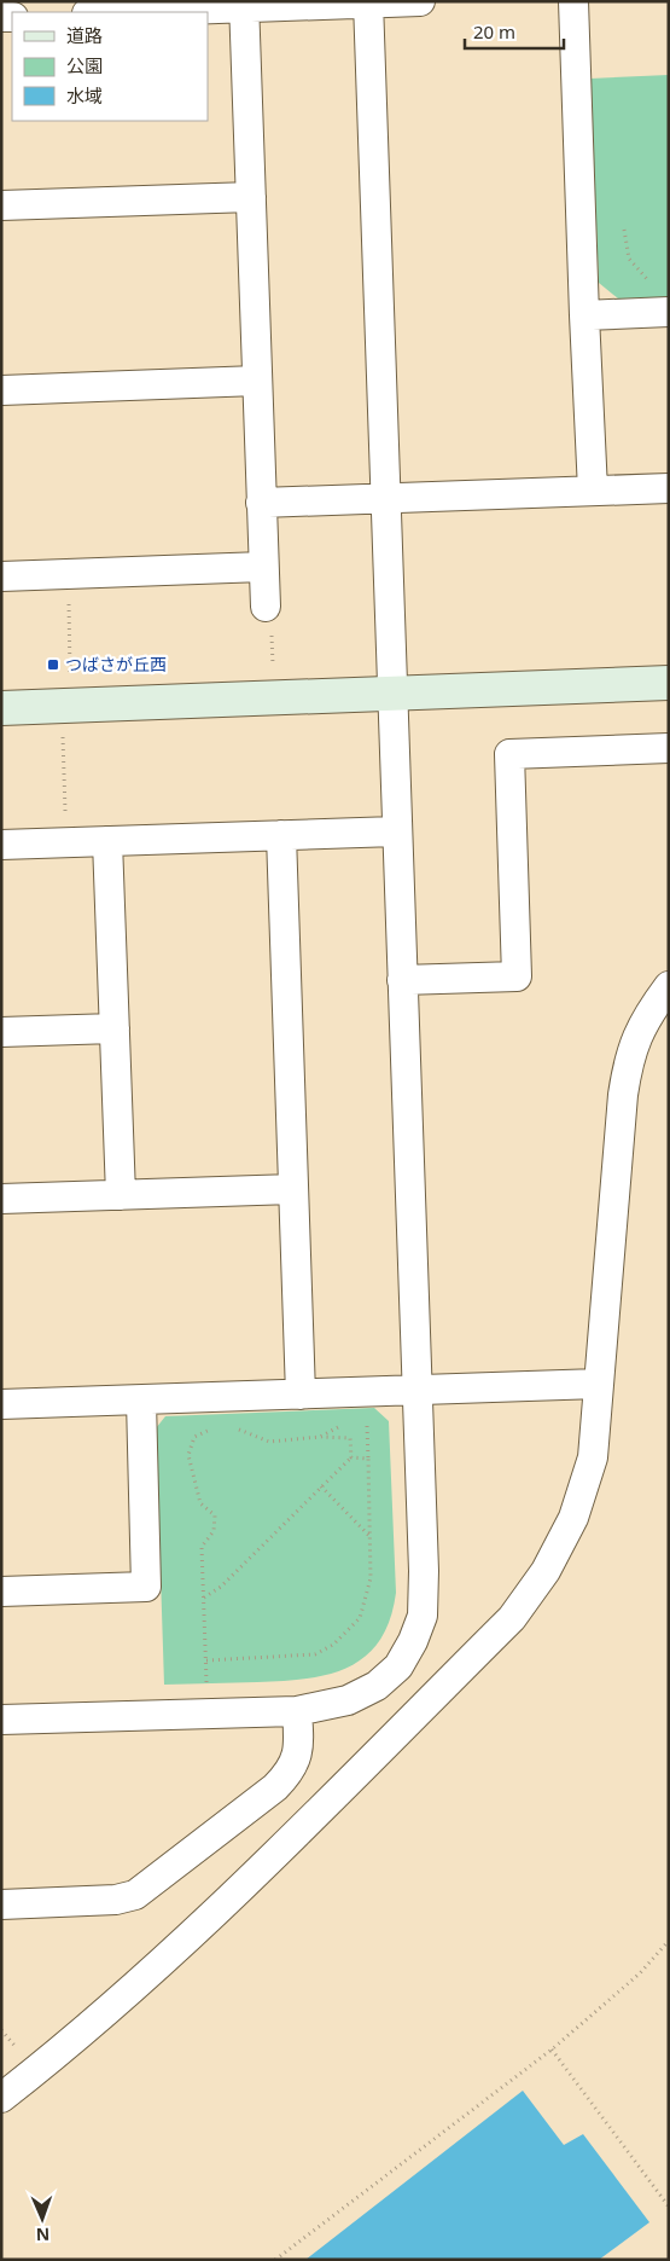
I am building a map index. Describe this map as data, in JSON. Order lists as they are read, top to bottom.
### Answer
{
  "places": {
    "transit": ["つばさが丘西"]
  },
  "legend": ["道路", "公園", "水域"],
  "scale_bar": "20 m",
  "north": "bottom"
}
